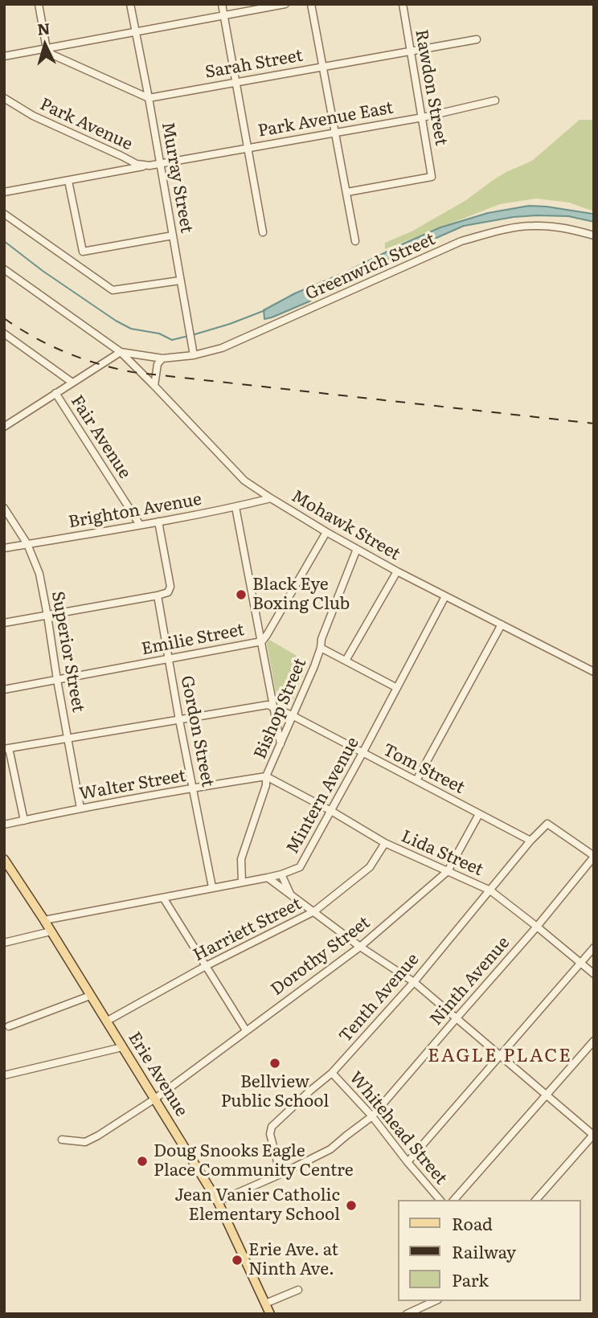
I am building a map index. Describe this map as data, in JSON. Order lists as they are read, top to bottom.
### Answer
{
  "streets": {
    "main road": ["Erie Avenue"],
    "street": [
      "Sarah Street",
      "Rawdon Street",
      "Park Avenue East",
      "Park Avenue",
      "Murray Street",
      "Greenwich Street",
      "Fair Avenue",
      "Brighton Avenue",
      "Mohawk Street",
      "Emilie Street",
      "Superior Street",
      "Bishop Street",
      "Gordon Street",
      "Tom Street",
      "Walter Street",
      "Mintern Avenue",
      "Lida Street",
      "Harriett Street",
      "Dorothy Street",
      "Ninth Avenue",
      "Tenth Avenue",
      "Whitehead Street"
    ]
  },
  "crossings": [
    ["Sarah Street", "Rawdon Street"],
    ["Sarah Street", "Murray Street"],
    ["Rawdon Street", "Park Avenue East"],
    ["Park Avenue East", "Park Avenue"],
    ["Park Avenue East", "Murray Street"],
    ["Park Avenue", "Murray Street"],
    ["Murray Street", "Greenwich Street"],
    ["Greenwich Street", "Mohawk Street"],
    ["Fair Avenue", "Brighton Avenue"],
    ["Brighton Avenue", "Mohawk Street"],
    ["Brighton Avenue", "Superior Street"],
    ["Mohawk Street", "Emilie Street"],
    ["Mohawk Street", "Bishop Street"],
    ["Mohawk Street", "Mintern Avenue"],
    ["Emilie Street", "Superior Street"],
    ["Emilie Street", "Gordon Street"],
    ["Superior Street", "Walter Street"],
    ["Bishop Street", "Tom Street"],
    ["Bishop Street", "Walter Street"],
    ["Bishop Street", "Mintern Avenue"],
    ["Bishop Street", "Lida Street"],
    ["Gordon Street", "Walter Street"],
    ["Gordon Street", "Mintern Avenue"],
    ["Tom Street", "Mintern Avenue"],
    ["Tom Street", "Dorothy Street"],
    ["Tom Street", "Tenth Avenue"],
    ["Walter Street", "Lida Street"],
    ["Mintern Avenue", "Lida Street"],
    ["Mintern Avenue", "Erie Avenue"],
    ["Lida Street", "Harriett Street"],
    ["Lida Street", "Dorothy Street"],
    ["Lida Street", "Ninth Avenue"],
    ["Lida Street", "Tenth Avenue"],
    ["Harriett Street", "Erie Avenue"],
    ["Dorothy Street", "Erie Avenue"],
    ["Ninth Avenue", "Tenth Avenue"],
    ["Ninth Avenue", "Erie Avenue"],
    ["Ninth Avenue", "Whitehead Street"],
    ["Tenth Avenue", "Whitehead Street"]
  ],
  "districts": ["EAGLE PLACE"],
  "places": [
    "Black Eye Boxing Club",
    "Bellview Public School",
    "Doug Snooks Eagle Place Community Centre",
    "Jean Vanier Catholic Elementary School",
    "Erie Ave. at Ninth Ave."
  ],
  "legend": ["Road", "Railway", "Park"],
  "north": "top"
}
